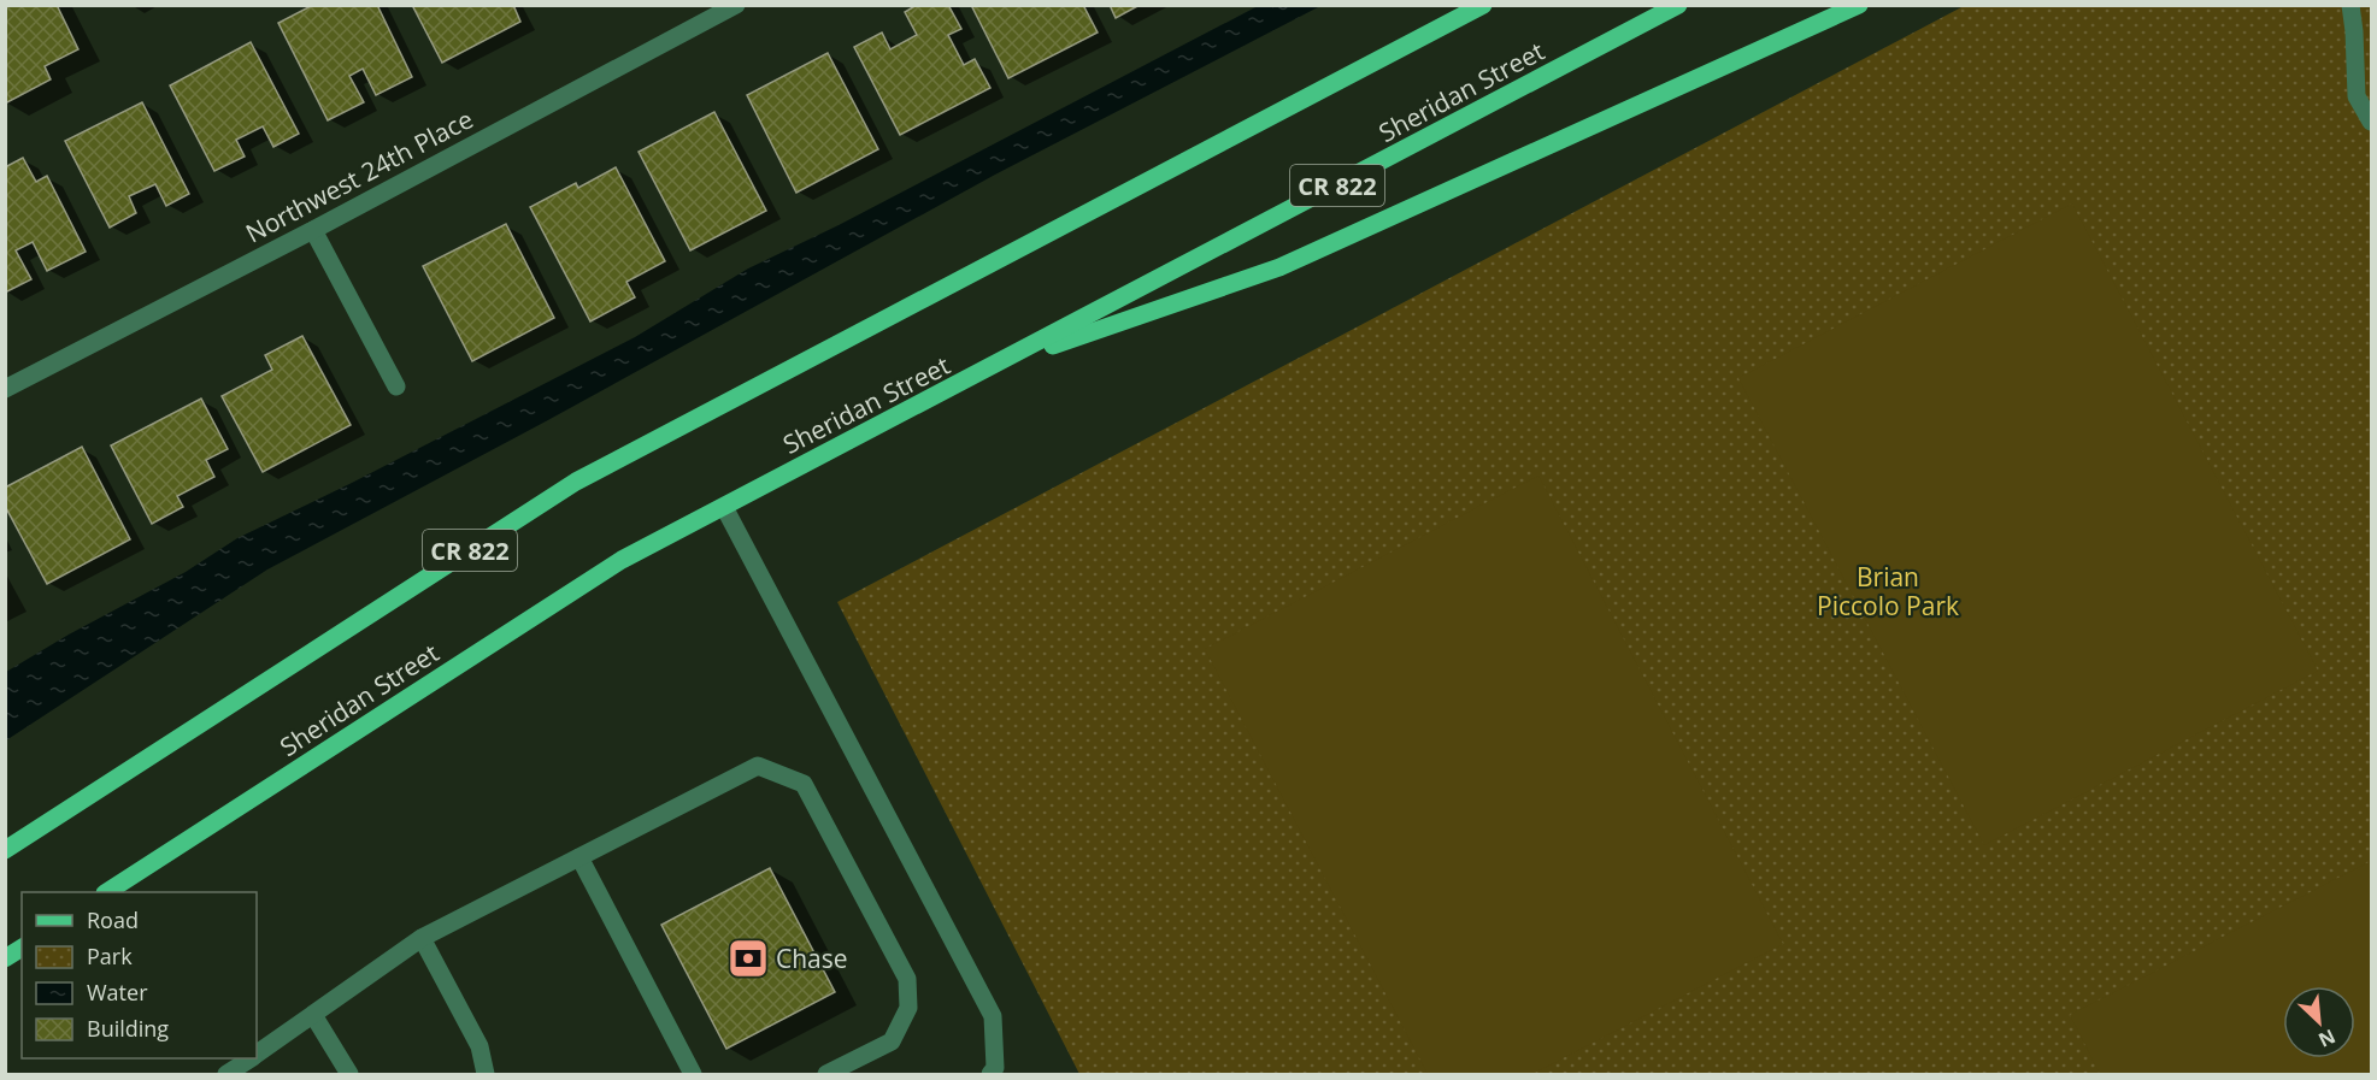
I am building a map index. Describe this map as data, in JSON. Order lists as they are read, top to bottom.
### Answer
{
  "streets": {
    "main road": ["Sheridan Street", "CR 822"],
    "street": ["Northwest 24th Place"]
  },
  "parks": ["Brian Piccolo Park"],
  "places": {
    "bank": ["Chase"]
  },
  "legend": [
    "Road",
    "Park",
    "Water",
    "Building"
  ],
  "north": "bottom right"
}
